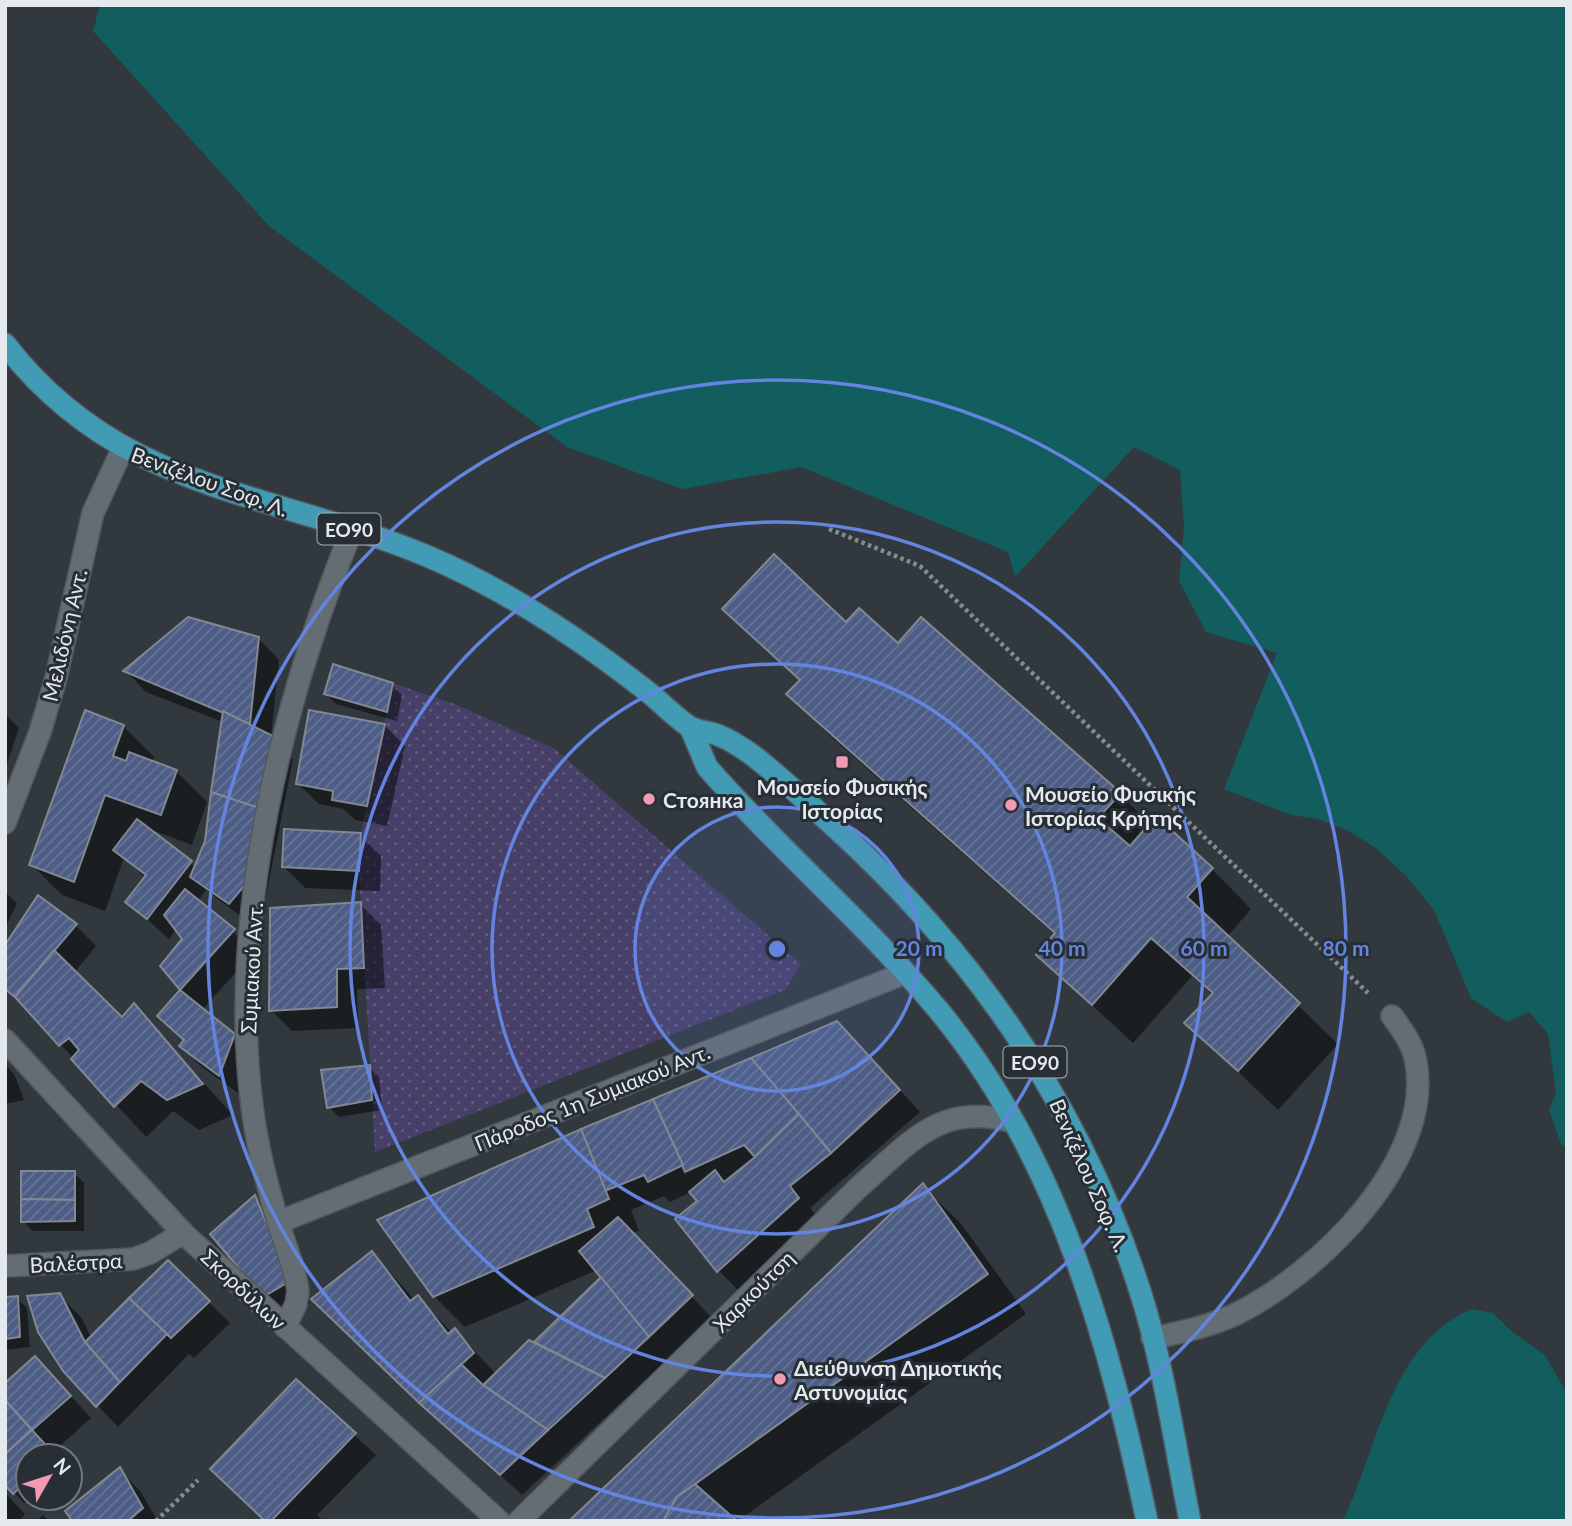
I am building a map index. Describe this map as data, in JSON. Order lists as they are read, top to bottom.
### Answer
{
  "streets": {
    "main road": ["Βενιζέλου Σοφ. Λ.", "ΕΟ90"],
    "street": [
      "Μελιδόνη Αντ.",
      "Συμιακού Αντ.",
      "Πάροδος 1η Συμιακού Αντ.",
      "Βαλέστρα",
      "Σκορδύλων",
      "Χαρκούτση"
    ]
  },
  "crossings": [
    ["Βενιζέλου Σοφ. Λ.", "Μελιδόνη Αντ."],
    ["Βενιζέλου Σοφ. Λ.", "Συμιακού Αντ."],
    ["Βενιζέλου Σοφ. Λ.", "Πάροδος 1η Συμιακού Αντ."],
    ["Βενιζέλου Σοφ. Λ.", "Χαρκούτση"],
    ["Συμιακού Αντ.", "Πάροδος 1η Συμιακού Αντ."],
    ["Συμιακού Αντ.", "Σκορδύλων"],
    ["Βαλέστρα", "Σκορδύλων"]
  ],
  "places": {
    "transit": ["Μουσείο Φυσικής Ιστορίας"],
    "other": ["Стоянка", "Μουσείο Φυσικής Ιστορίας Κρήτης", "Διεύθυνση Δημοτικής Αστυνομίας"]
  },
  "north": "top right",
  "rings": [
    "20 m",
    "40 m",
    "60 m",
    "80 m"
  ]
}
